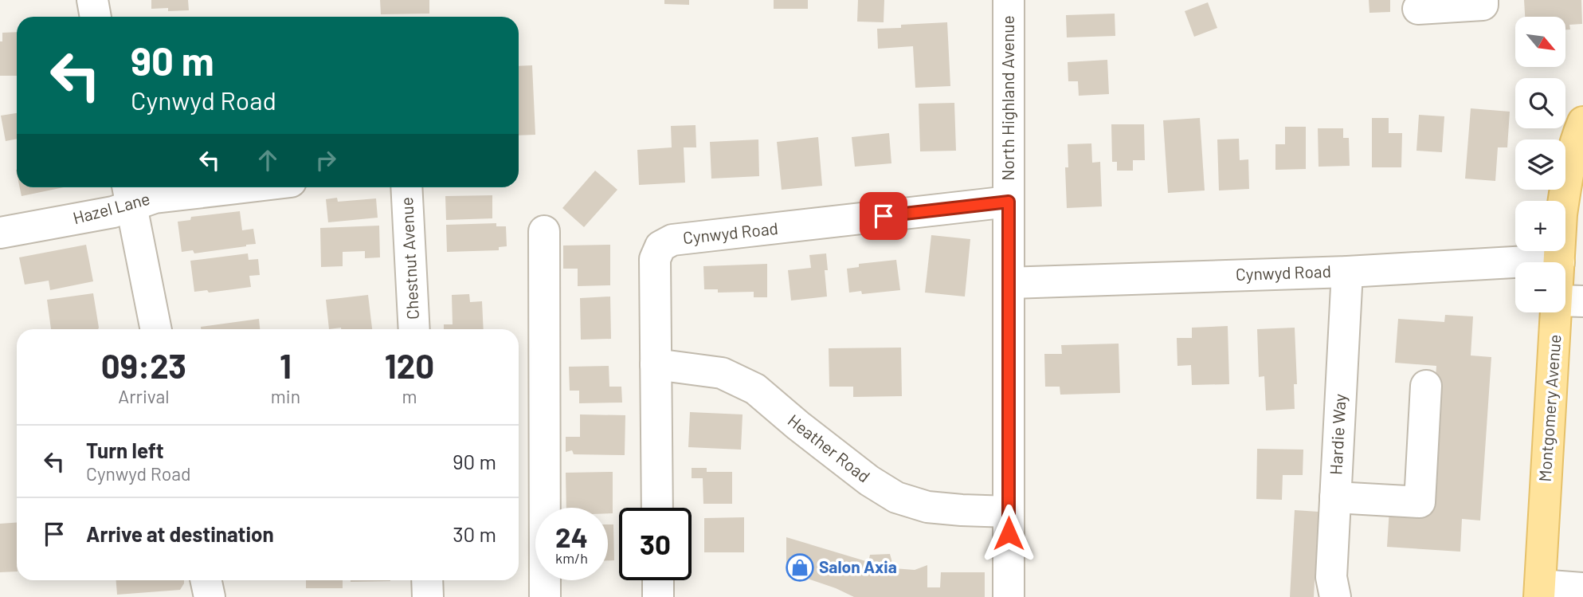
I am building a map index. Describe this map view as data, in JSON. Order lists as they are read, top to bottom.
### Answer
{
  "streets": {
    "main road": ["Montgomery Avenue"],
    "street": [
      "North Highland Avenue",
      "Hazel Lane",
      "Cynwyd Road",
      "Chestnut Avenue",
      "Hardie Way",
      "Heather Road"
    ]
  },
  "crossings": [
    ["North Highland Avenue", "Cynwyd Road"],
    ["North Highland Avenue", "Heather Road"],
    ["Cynwyd Road", "Montgomery Avenue"],
    ["Cynwyd Road", "Hardie Way"],
    ["Cynwyd Road", "Heather Road"]
  ],
  "places": {
    "shop": ["Salon Axia"]
  },
  "north": "bottom right",
  "page": {
    "map_buttons": ["+", "−"],
    "turn": ["90 m", "Cynwyd Road"],
    "eta": [
      "09:23",
      "Arrival",
      "1",
      "min",
      "120",
      "m"
    ],
    "list": [
      {
        "name": "Turn left",
        "note": "Cynwyd Road",
        "value": "90 m"
      },
      {
        "name": "Arrive at destination",
        "value": "30 m"
      }
    ],
    "speed": "24 km/h",
    "limit": "30"
  }
}
